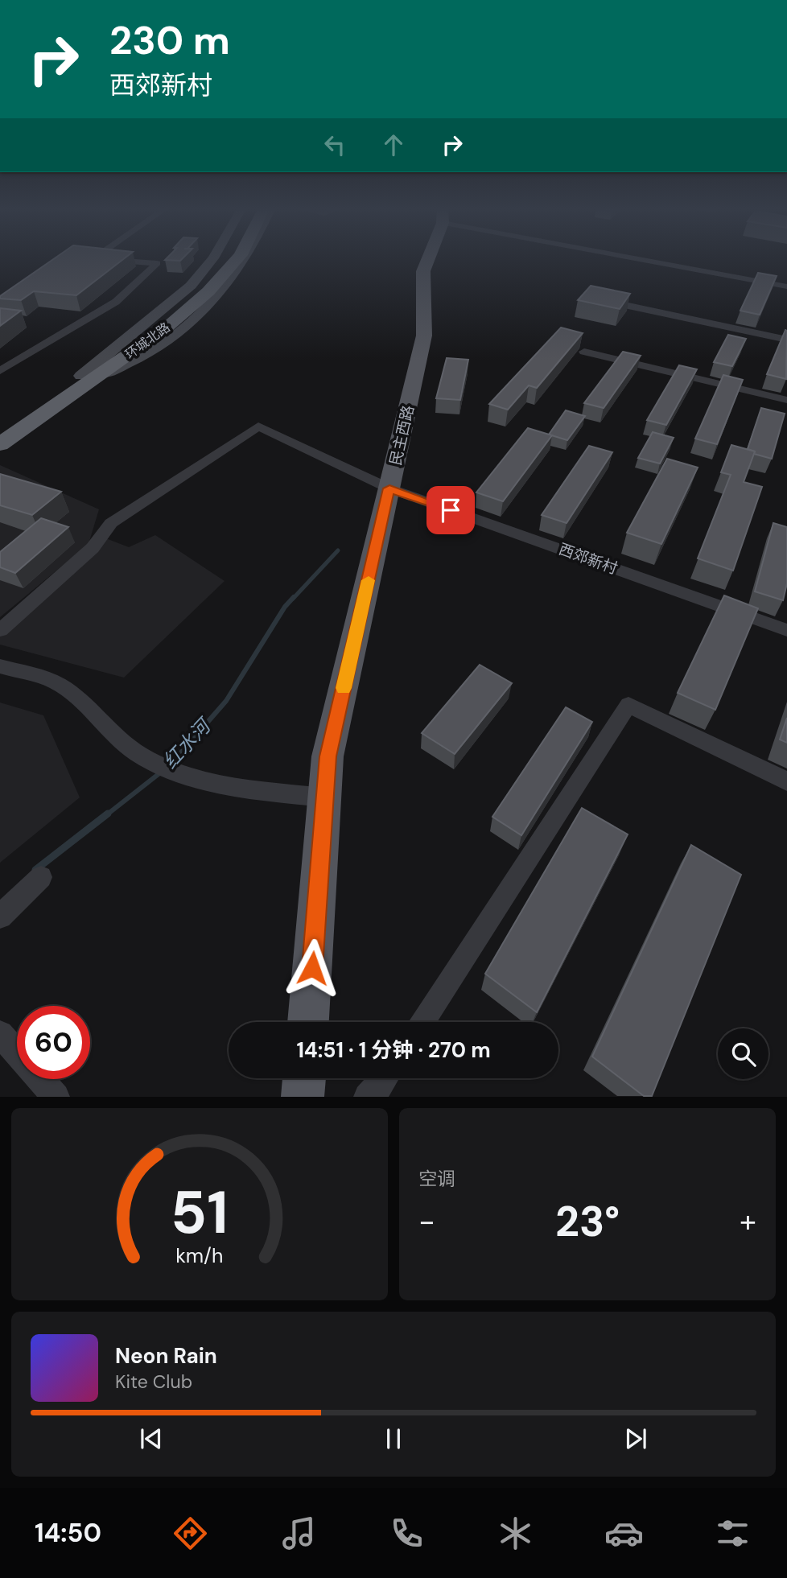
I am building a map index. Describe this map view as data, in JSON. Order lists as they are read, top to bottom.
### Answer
{
  "streets": {
    "highway": ["环城北路"],
    "main road": ["民主西路"],
    "street": ["西郊新村"]
  },
  "crossings": [
    ["民主西路", "西郊新村"]
  ],
  "water": ["红水河"],
  "page": {
    "turn": ["230 m", "西郊新村"],
    "limit": "60",
    "trip": "14:51 · 1 分钟 · 270 m",
    "tile": "空调",
    "heat": ["−", "23°", "+"],
    "song": ["Neon Rain", "Kite Club"],
    "tabs": "14:50",
    "gauge": ["51", "km/h"]
  }
}
